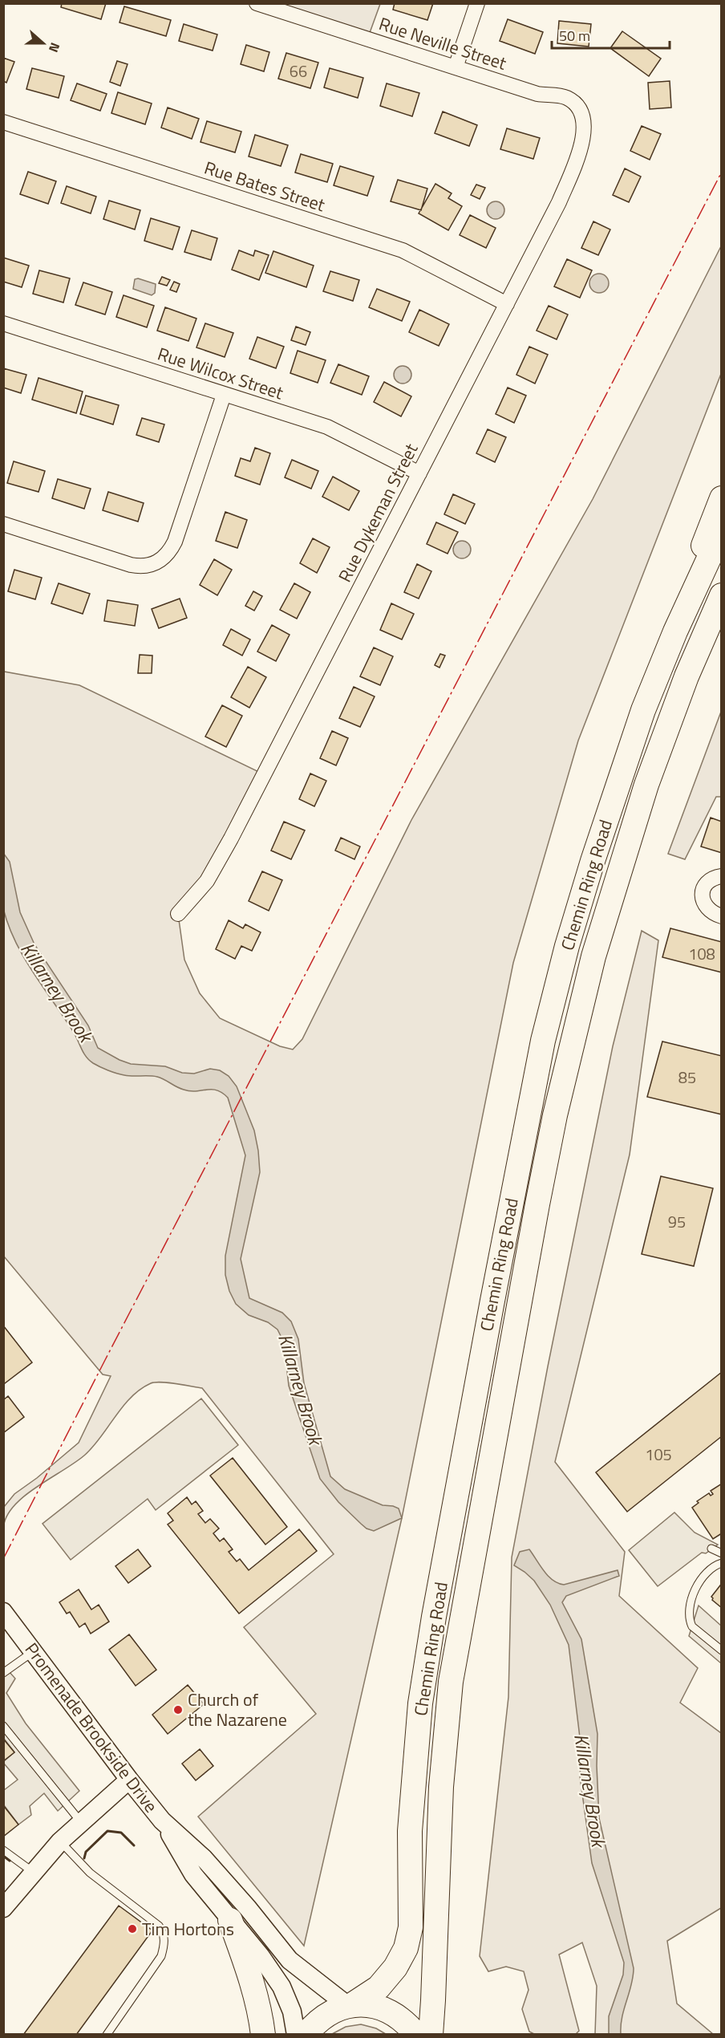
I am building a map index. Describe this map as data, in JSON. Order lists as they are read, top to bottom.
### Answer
{
  "streets": {
    "highway": ["Chemin Ring Road"],
    "street": [
      "Rue Neville Street",
      "Rue Bates Street",
      "Rue Wilcox Street",
      "Rue Dykeman Street",
      "Promenade Brookside Drive"
    ]
  },
  "crossings": [
    ["Rue Neville Street", "Rue Dykeman Street"],
    ["Rue Bates Street", "Rue Dykeman Street"],
    ["Rue Wilcox Street", "Rue Dykeman Street"],
    ["Chemin Ring Road", "Promenade Brookside Drive"]
  ],
  "water": ["Killarney Brook"],
  "places": ["Church of the Nazarene", "Tim Hortons"],
  "house_numbers": [
    "66",
    "108",
    "85",
    "95",
    "105"
  ],
  "scale_bar": "50 m",
  "north": "right"
}
